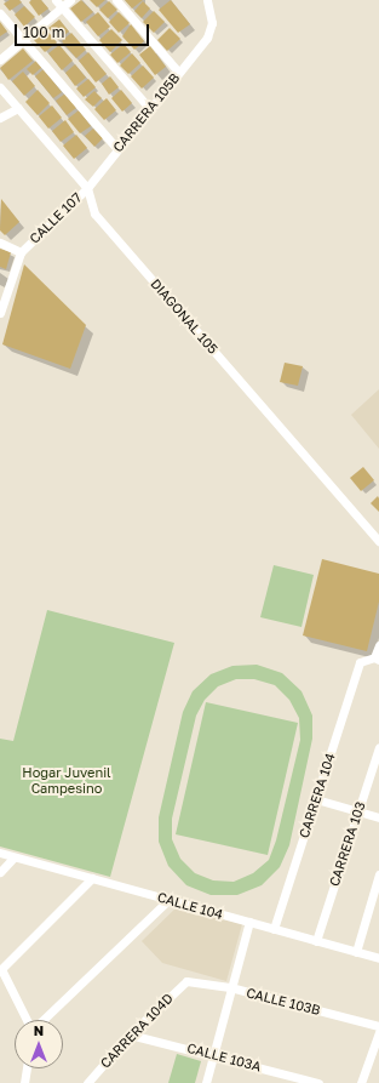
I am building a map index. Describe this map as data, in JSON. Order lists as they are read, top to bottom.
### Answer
{
  "streets": {
    "street": [
      "CARRERA 105B",
      "CALLE 107",
      "DIAGONAL 105",
      "CARRERA 104",
      "CARRERA 103",
      "CALLE 104",
      "CALLE 103B",
      "CARRERA 104D",
      "CALLE 103A"
    ]
  },
  "crossings": [
    ["CARRERA 105B", "CALLE 107"],
    ["CARRERA 105B", "DIAGONAL 105"],
    ["CALLE 107", "DIAGONAL 105"],
    ["CARRERA 104", "CALLE 104"],
    ["CARRERA 103", "CALLE 104"],
    ["CALLE 103B", "CARRERA 104D"],
    ["CARRERA 104D", "CALLE 103A"]
  ],
  "parks": ["Hogar Juvenil Campesino"],
  "scale_bar": "100 m",
  "north": "top"
}
